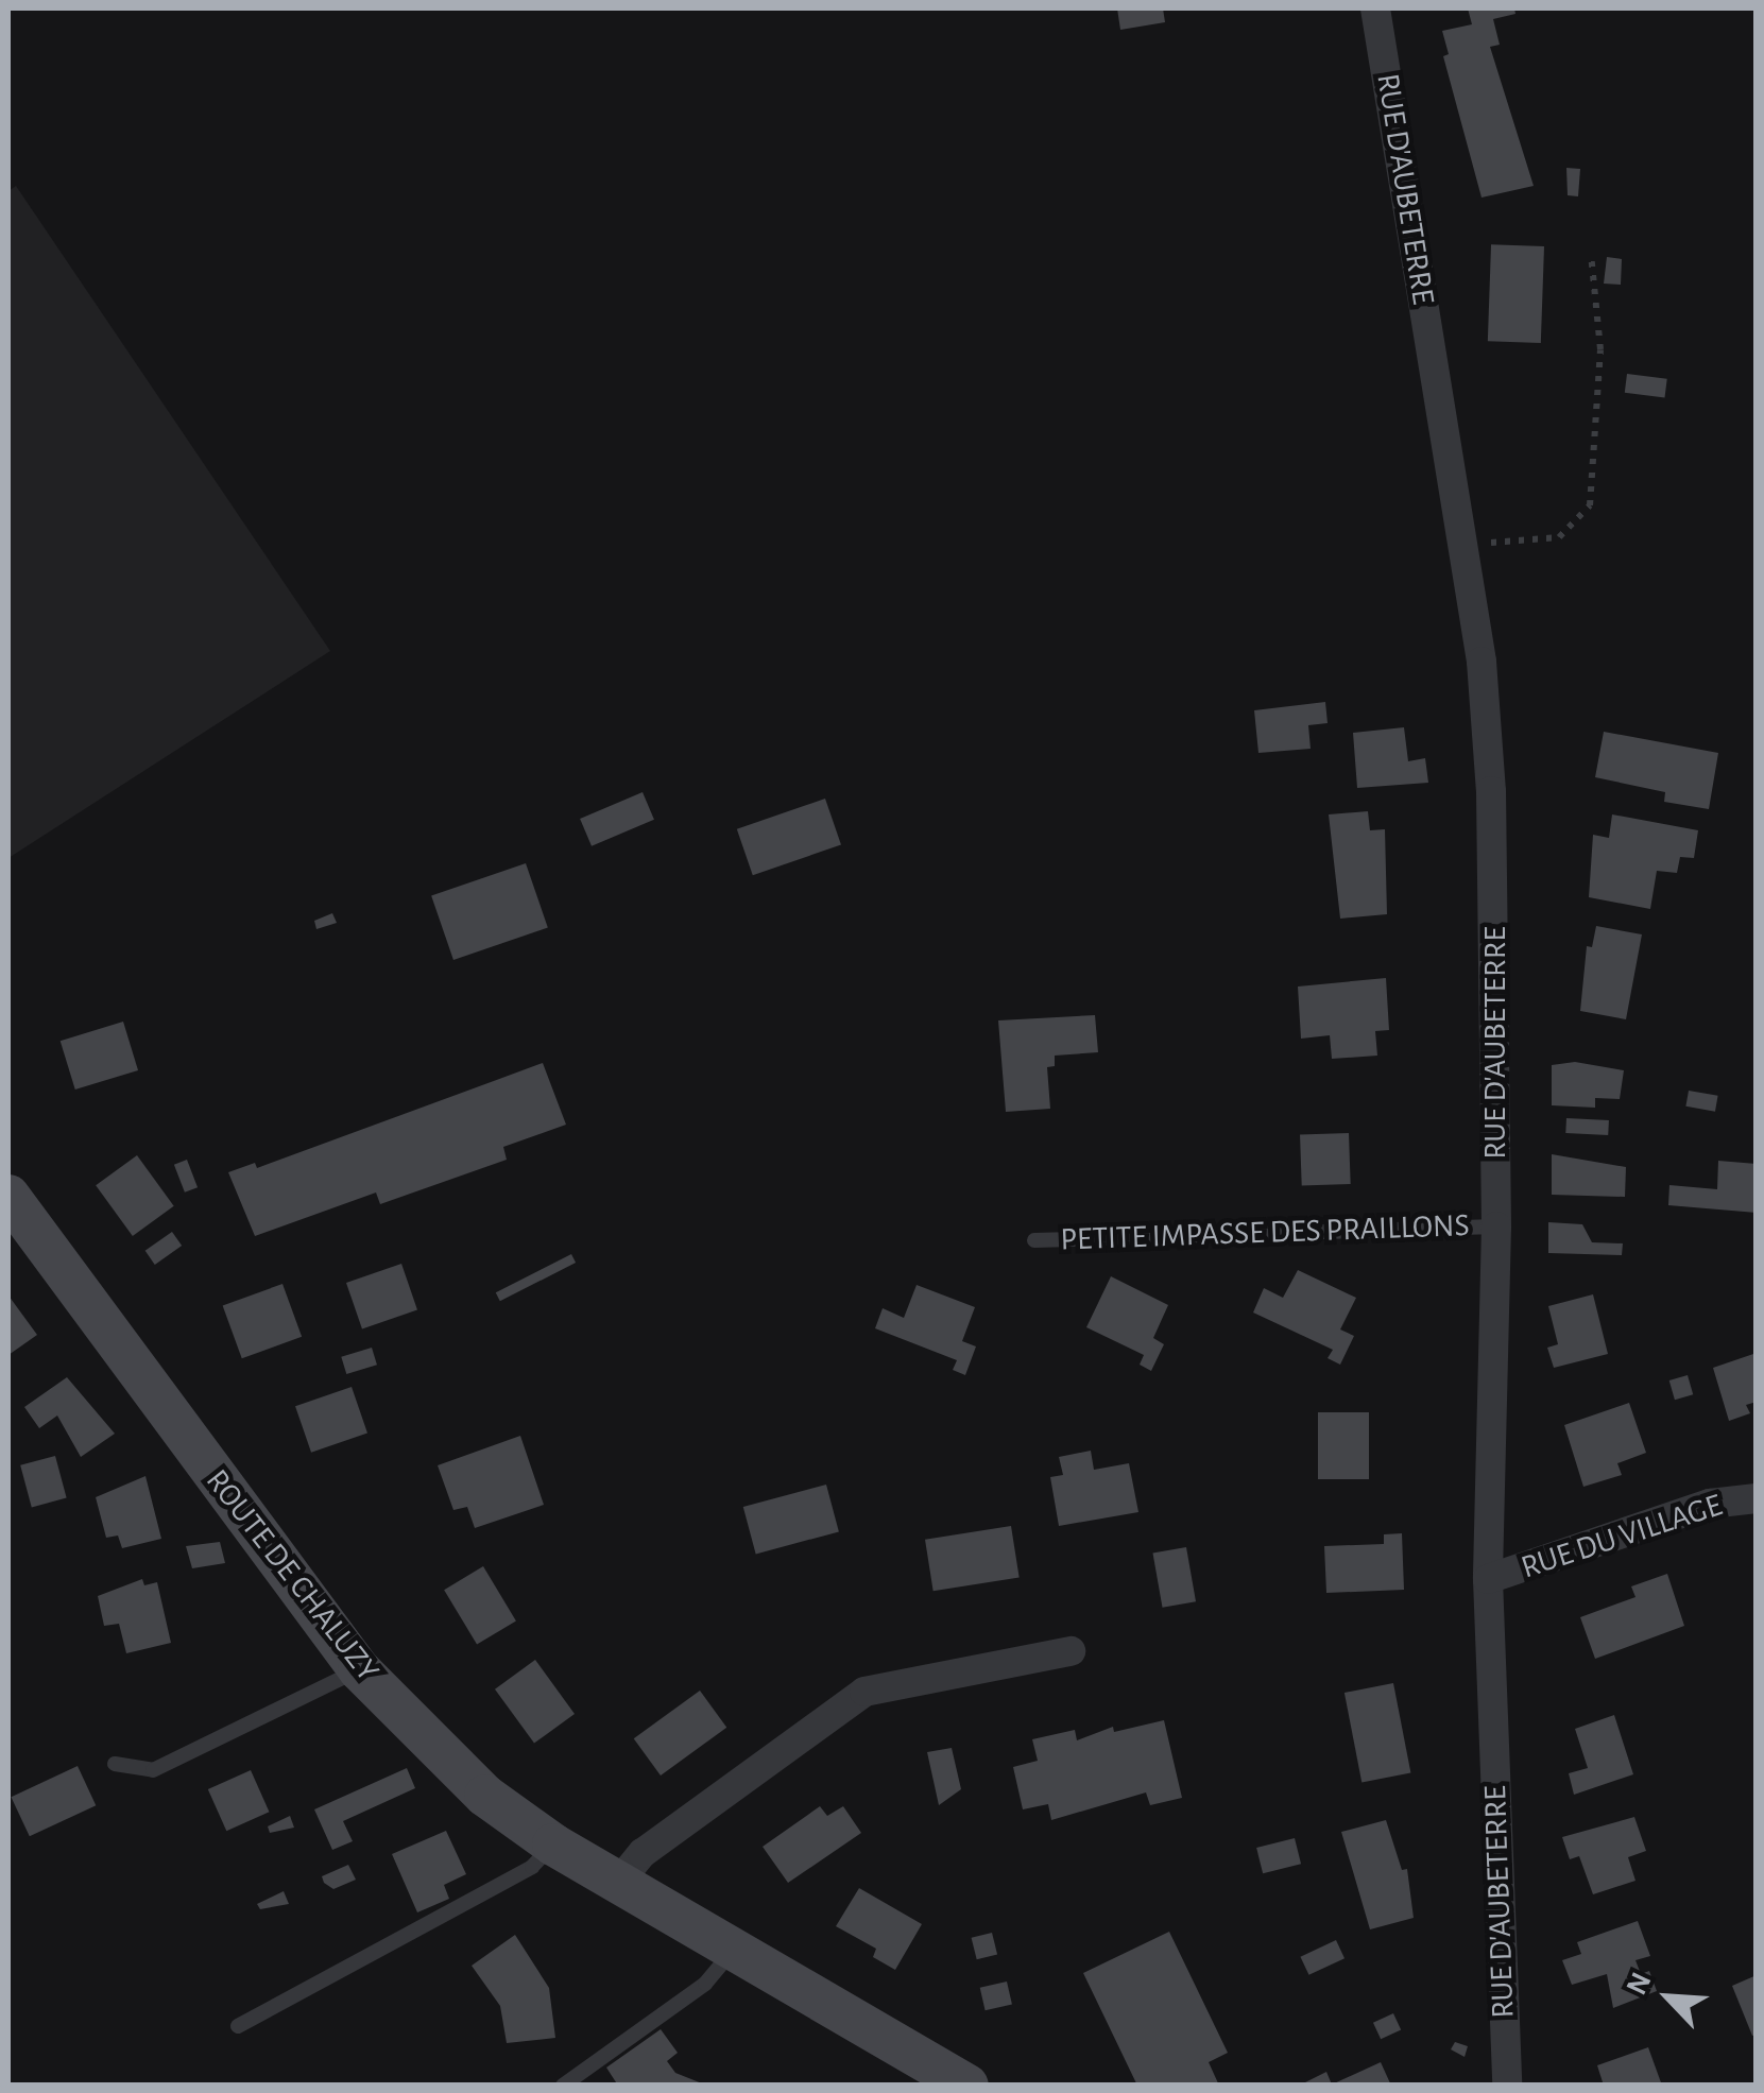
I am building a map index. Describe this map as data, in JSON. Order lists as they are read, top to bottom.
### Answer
{
  "streets": {
    "street": ["RUE D'AUBETERRE", "RUE DU VILLAGE", "ROUTE DE CHALUZY"],
    "lane": ["PETITE IMPASSE DES PRAILLONS"]
  },
  "crossings": [
    ["RUE D'AUBETERRE", "PETITE IMPASSE DES PRAILLONS"],
    ["RUE D'AUBETERRE", "RUE DU VILLAGE"]
  ],
  "north": "top left"
}
